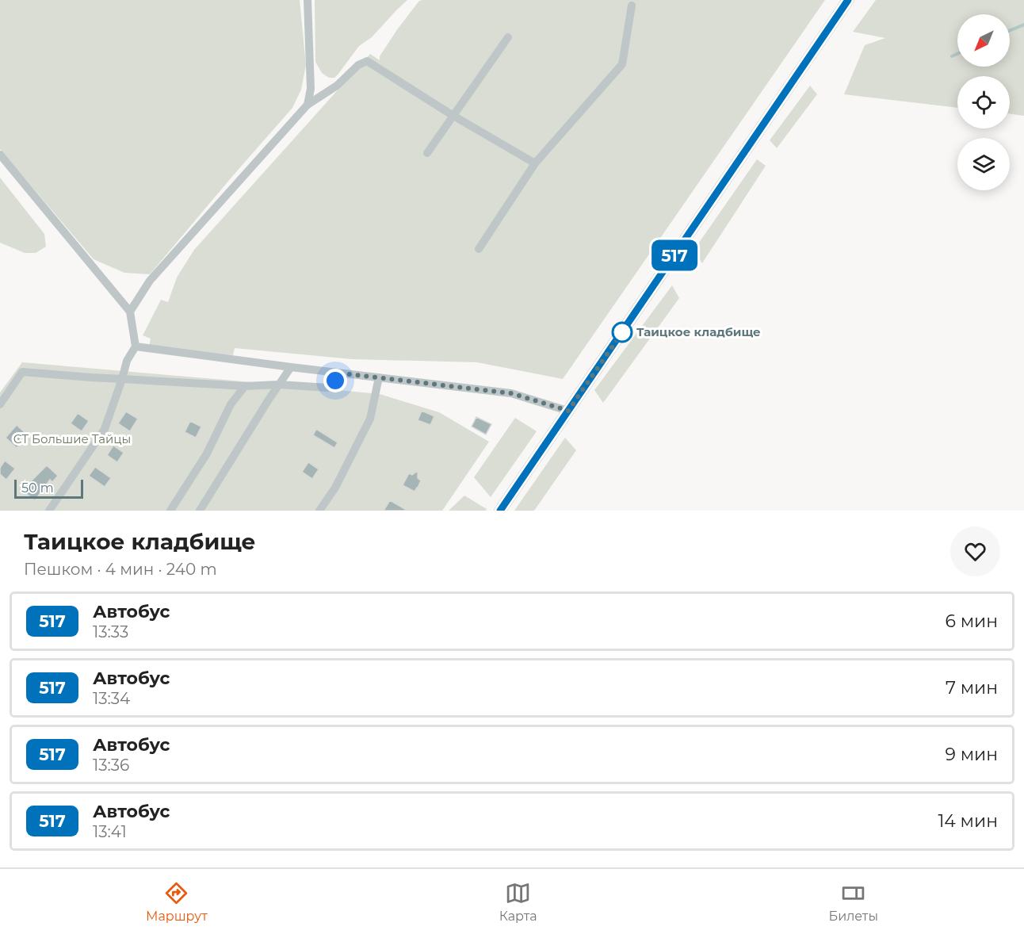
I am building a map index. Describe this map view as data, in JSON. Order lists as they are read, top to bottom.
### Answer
{
  "parks": ["СТ Большие Тайцы"],
  "places": ["Таицкое кладбище"],
  "lines": ["bus line 517"],
  "scale_bar": "50 m",
  "north": "bottom left",
  "page": {
    "on_map": "517",
    "scale": "50 m",
    "heading": ["Таицкое кладбище", "Пешком · 4 мин · 240 m"],
    "list": [
      {
        "mark": "517",
        "name": "Автобус",
        "note": "13:33",
        "value": "6 мин"
      },
      {
        "mark": "517",
        "name": "Автобус",
        "note": "13:34",
        "value": "7 мин"
      },
      {
        "mark": "517",
        "name": "Автобус",
        "note": "13:36",
        "value": "9 мин"
      },
      {
        "mark": "517",
        "name": "Автобус",
        "note": "13:41",
        "value": "14 мин"
      }
    ],
    "tabs": ["Маршрут", "Карта", "Билеты"]
  }
}
